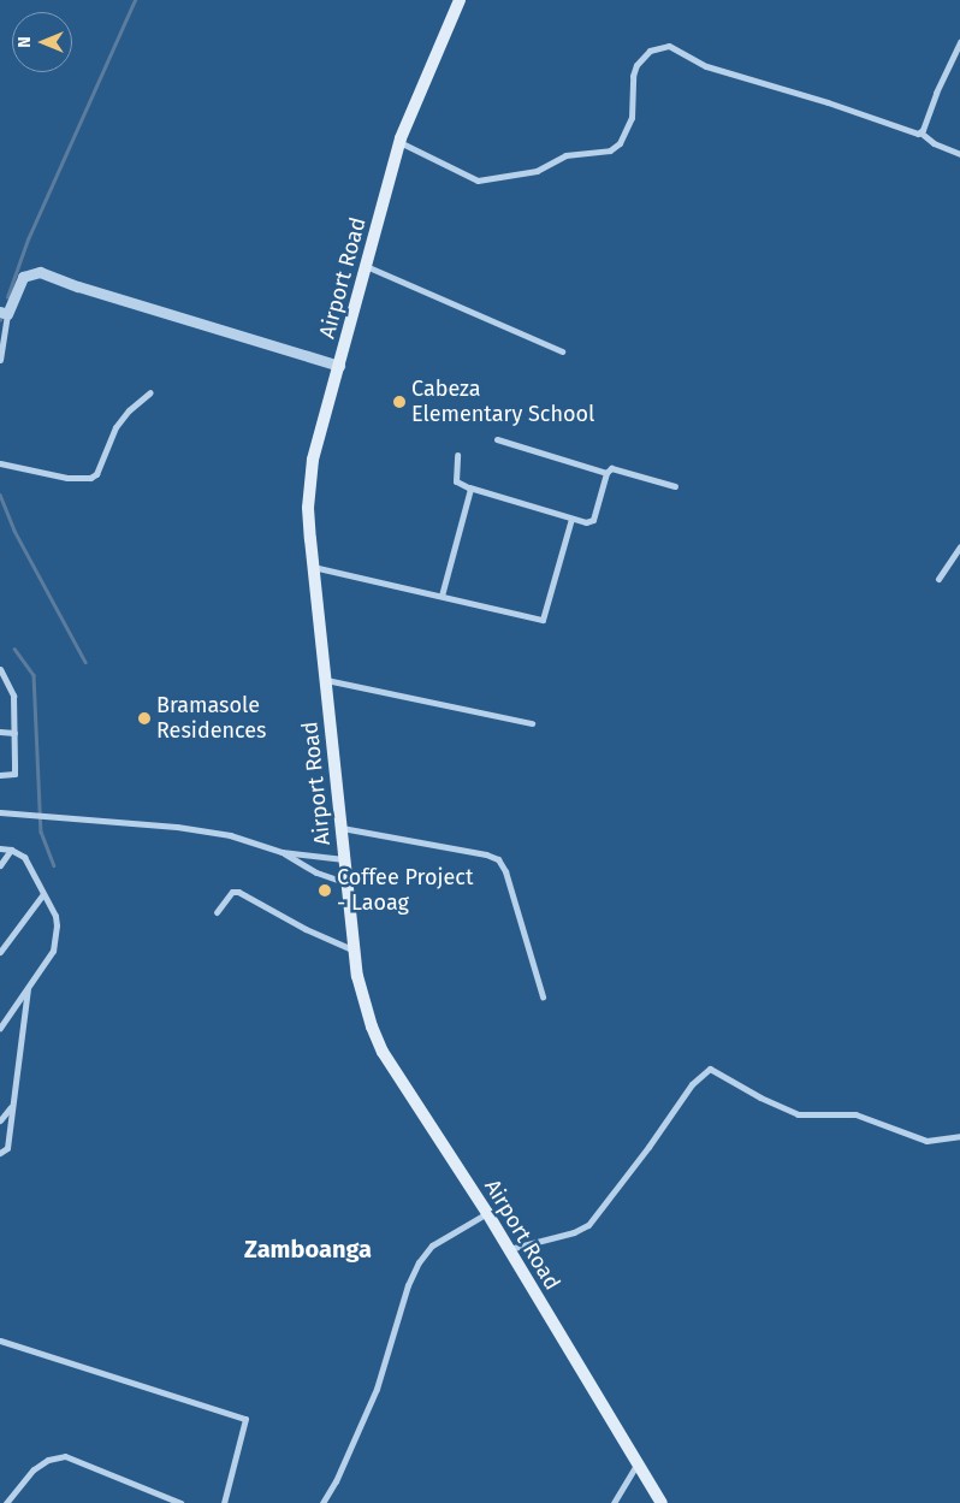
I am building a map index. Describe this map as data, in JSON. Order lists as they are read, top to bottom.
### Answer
{
  "streets": {
    "main road": ["Airport Road"]
  },
  "districts": ["Zamboanga"],
  "places": ["Cabeza Elementary School", "Bramasole Residences", "Coffee Project - Laoag"],
  "north": "left"
}
